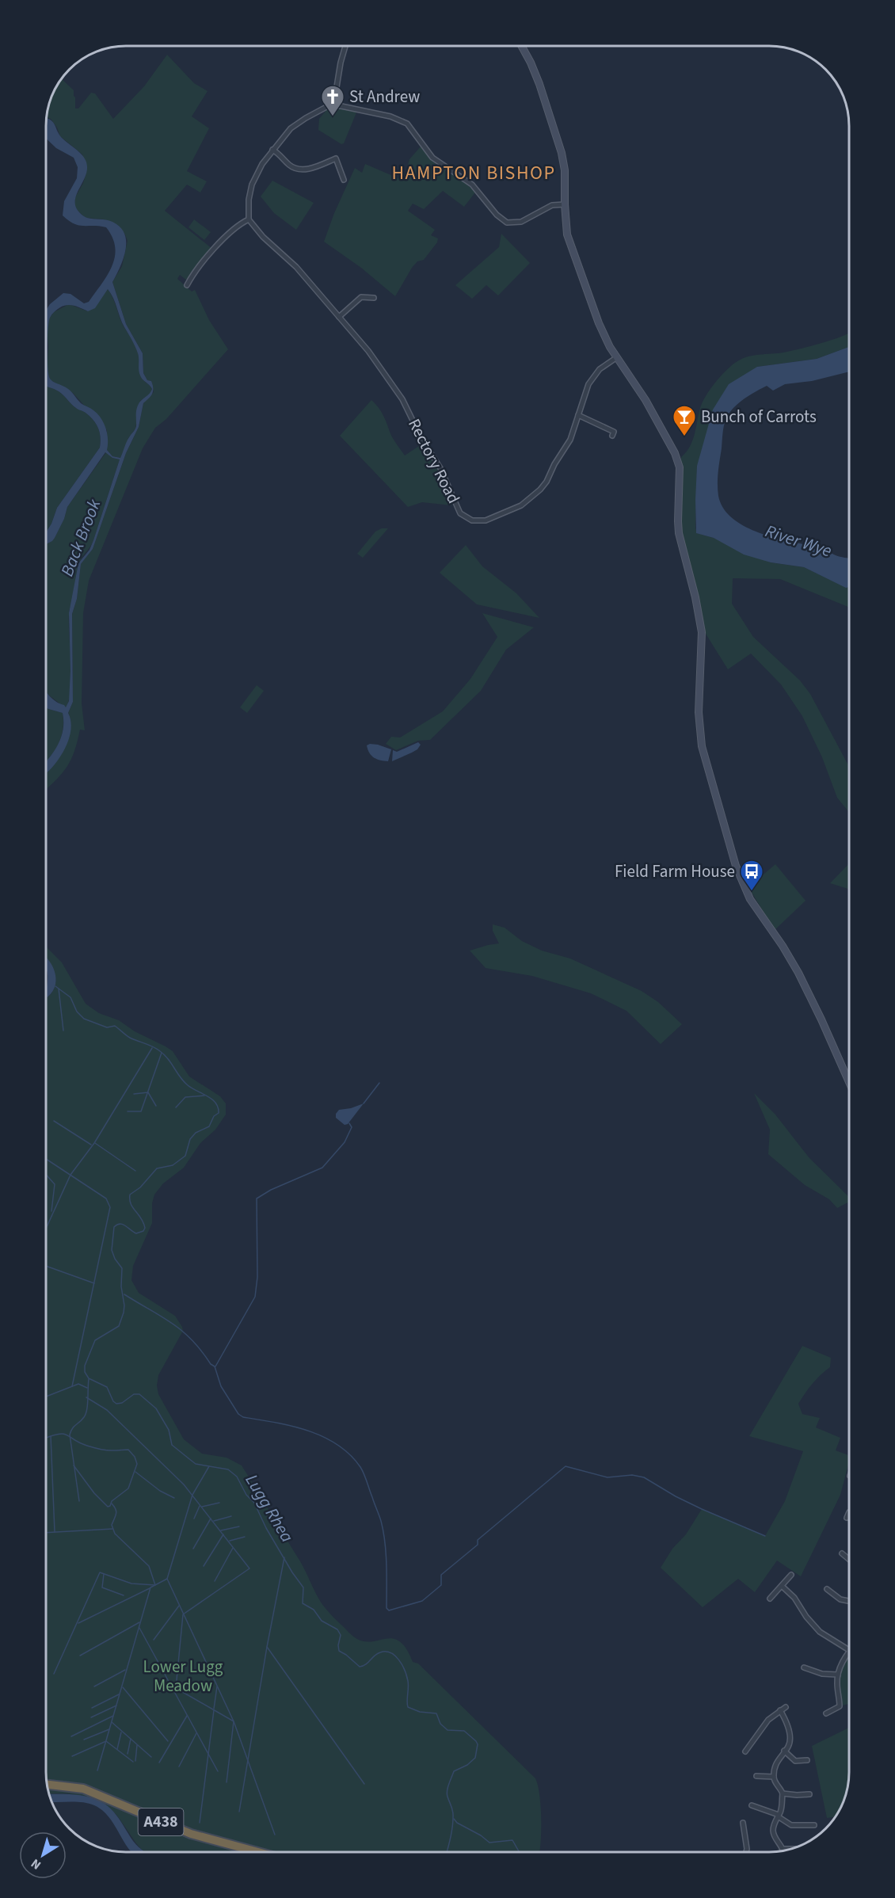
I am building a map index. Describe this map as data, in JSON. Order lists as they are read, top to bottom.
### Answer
{
  "streets": {
    "highway": ["A438"],
    "street": ["Rectory Road"]
  },
  "districts": ["HAMPTON BISHOP"],
  "water": ["Back Brook", "River Wye", "Lugg Rhea"],
  "parks": ["Lower Lugg Meadow"],
  "places": {
    "church": ["St Andrew"],
    "bar": ["Bunch of Carrots"],
    "bus stop": ["Field Farm House"]
  },
  "north": "bottom left"
}
